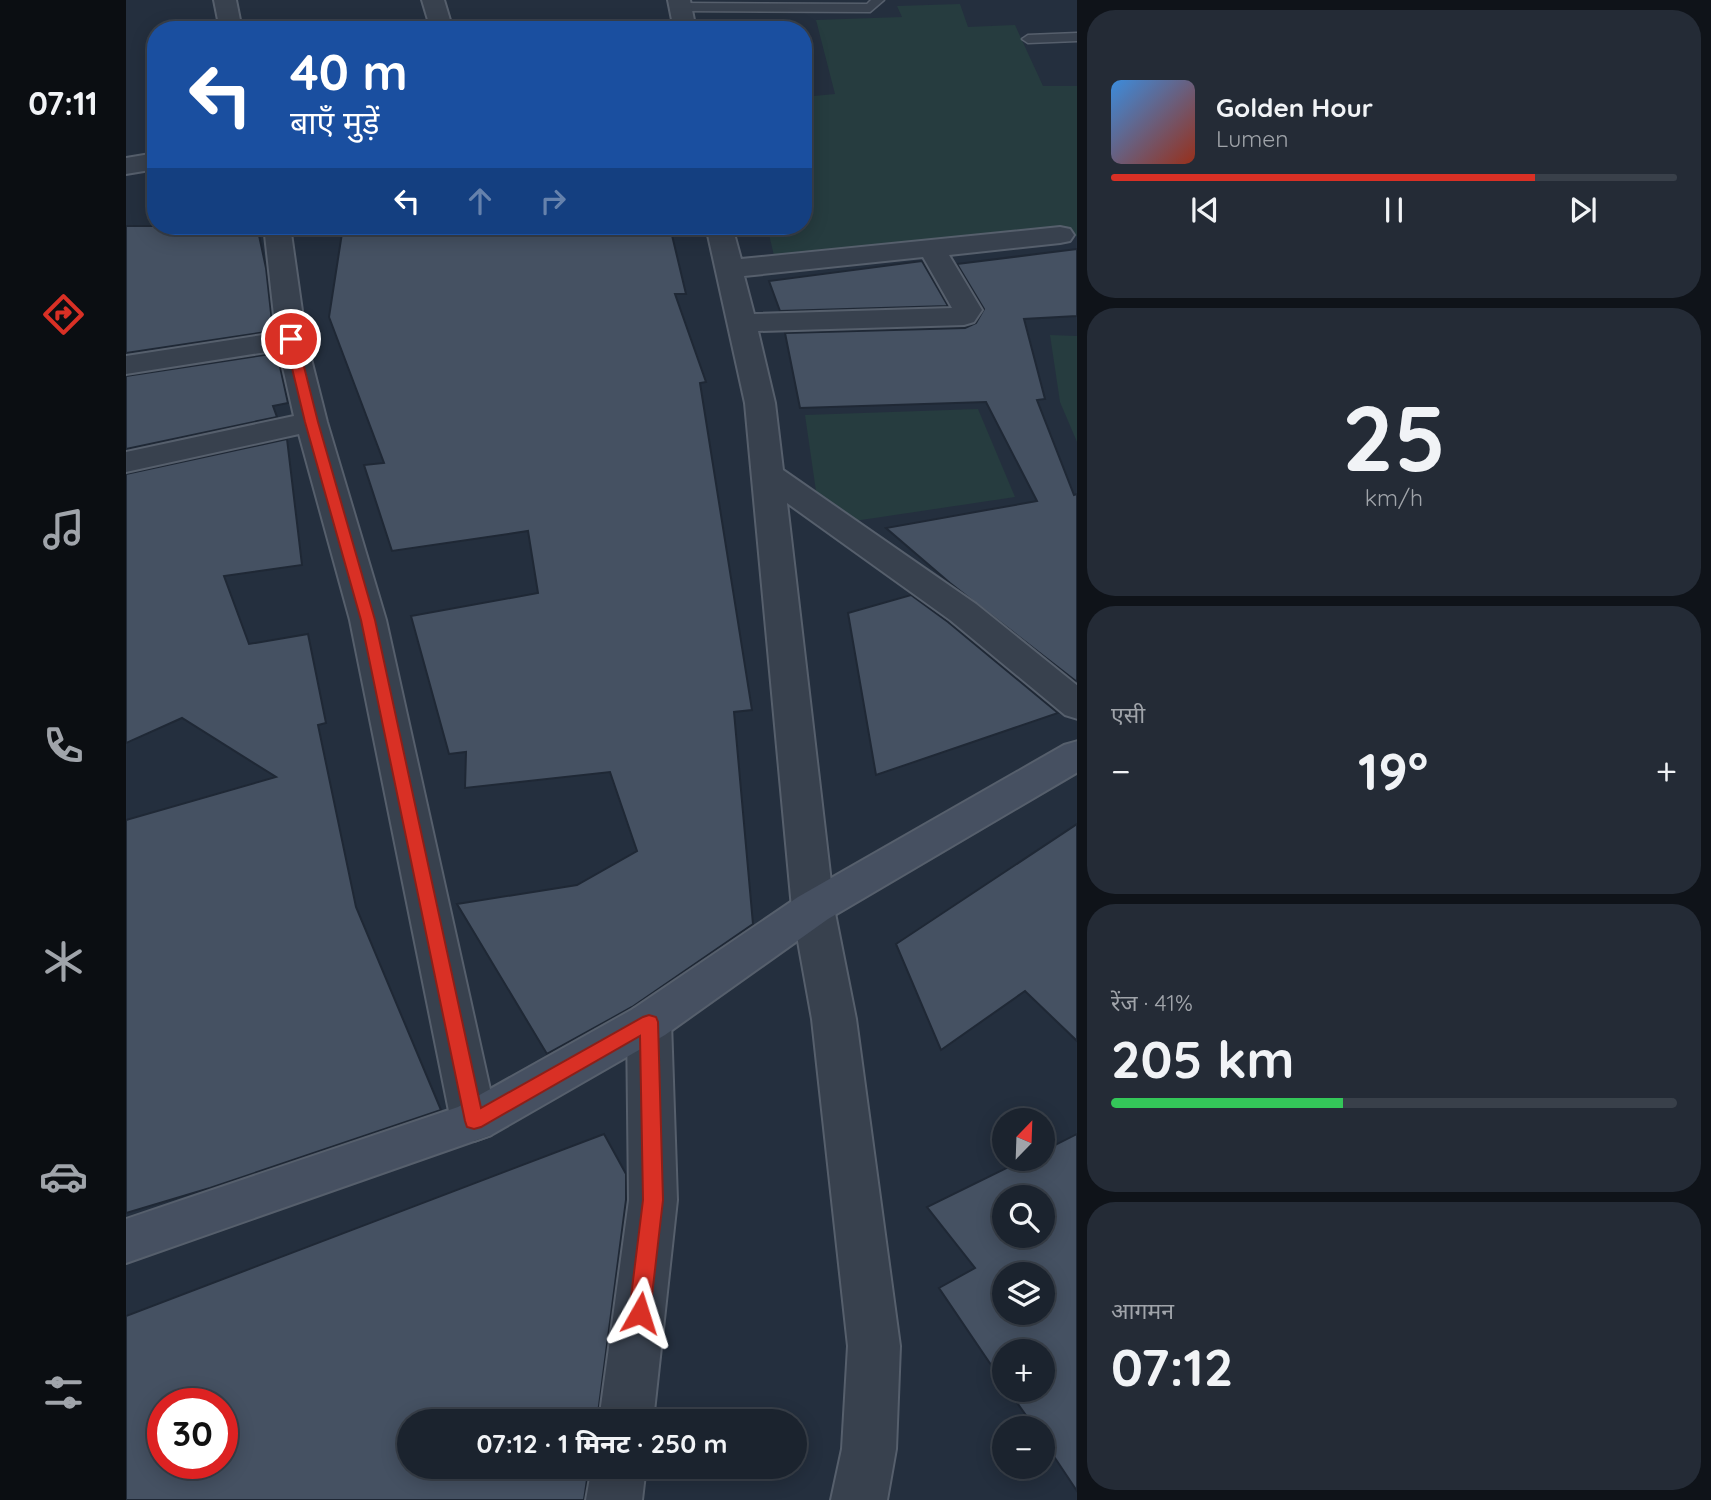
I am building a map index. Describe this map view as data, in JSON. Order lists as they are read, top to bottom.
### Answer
{
  "north": "top right",
  "page": {
    "tabs": "07:11",
    "turn": ["40 m", "बाएँ मुड़ें"],
    "song": ["Golden Hour", "Lumen"],
    "tile": [
      ["25", "km/h"],
      "एसी",
      ["रेंज · 41%", "205 km"],
      ["आगमन", "07:12"]
    ],
    "heat": ["−", "19°", "+"],
    "map_buttons": ["+", "−"],
    "limit": "30",
    "trip": "07:12 · 1 मिनट · 250 m"
  }
}
